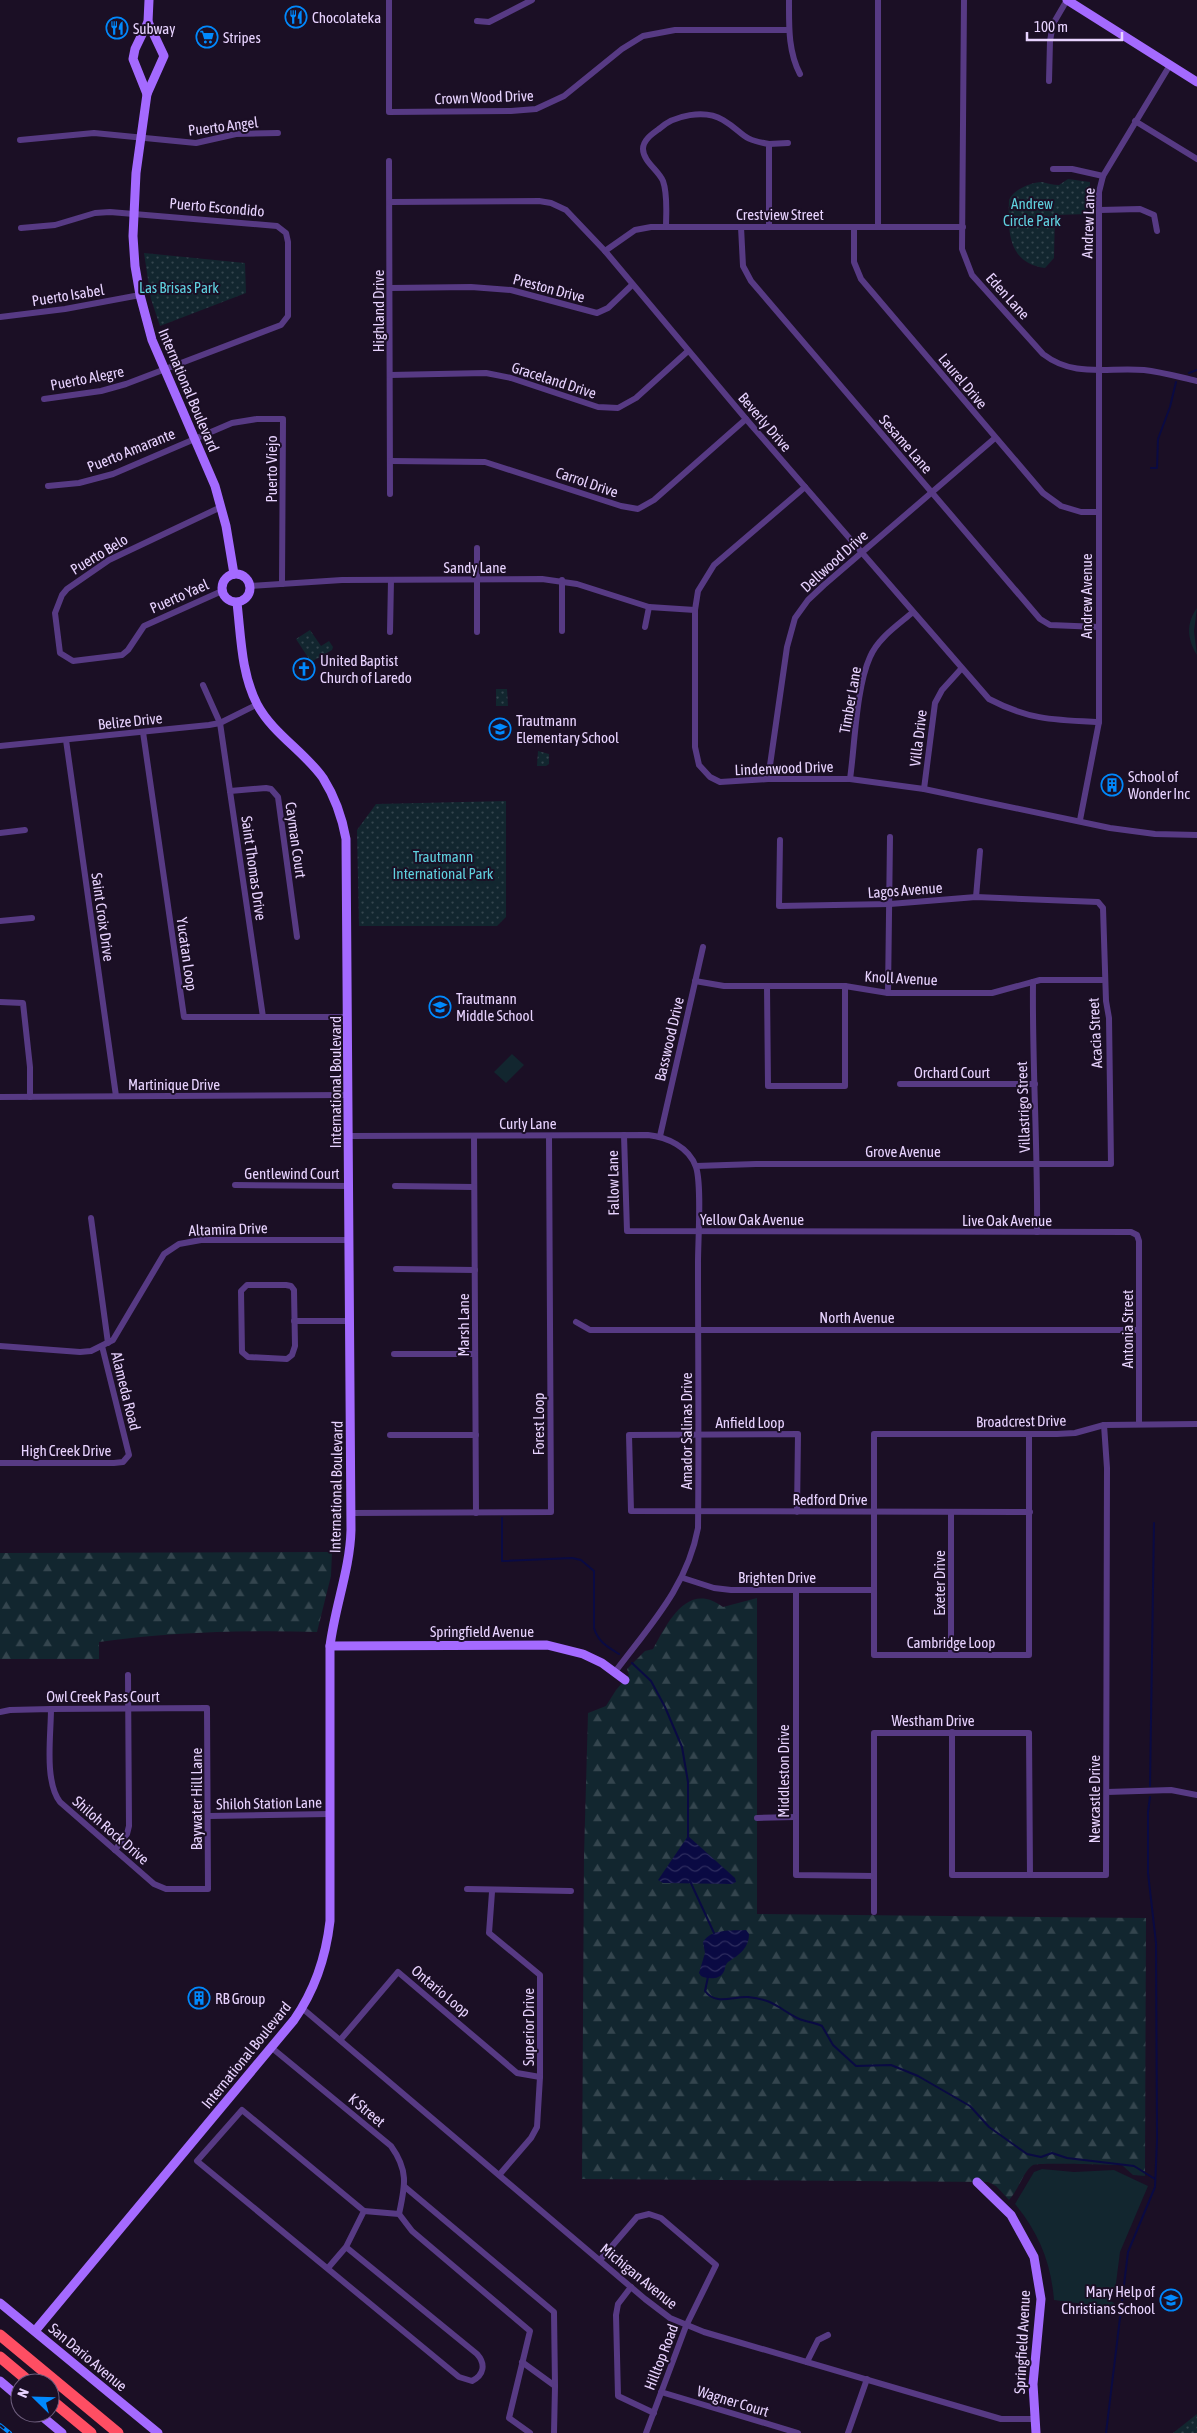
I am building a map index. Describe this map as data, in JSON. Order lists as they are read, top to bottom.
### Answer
{
  "streets": {
    "main road": ["International Boulevard", "Springfield Avenue", "San Dario Avenue"],
    "street": [
      "Crown Wood Drive",
      "Puerto Angel",
      "Puerto Escondido",
      "Crestview Street",
      "Andrew Lane",
      "Preston Drive",
      "Puerto Isabel",
      "Eden Lane",
      "Highland Drive",
      "Puerto Alegre",
      "Graceland Drive",
      "Laurel Drive",
      "Beverly Drive",
      "Sesame Lane",
      "Puerto Amarante",
      "Puerto Viejo",
      "Carrol Drive",
      "Puerto Belo",
      "Dellwood Drive",
      "Sandy Lane",
      "Puerto Yael",
      "Andrew Avenue",
      "Timber Lane",
      "Belize Drive",
      "Villa Drive",
      "Lindenwood Drive",
      "Cayman Court",
      "Saint Thomas Drive",
      "Lagos Avenue",
      "Saint Croix Drive",
      "Yucatan Loop",
      "Knoll Avenue",
      "Acacia Street",
      "Basswood Drive",
      "Orchard Court",
      "Martinique Drive",
      "Villastrigo Street",
      "Curly Lane",
      "Grove Avenue",
      "Gentlewind Court",
      "Fallow Lane",
      "Yellow Oak Avenue",
      "Live Oak Avenue",
      "Altamira Drive",
      "North Avenue",
      "Marsh Lane",
      "Antonia Street",
      "Alameda Road",
      "Broadcrest Drive",
      "Anfield Loop",
      "Forest Loop",
      "Amador Salinas Drive",
      "High Creek Drive",
      "Redford Drive",
      "Brighten Drive",
      "Exeter Drive",
      "Cambridge Loop",
      "Owl Creek Pass Court",
      "Westham Drive",
      "Middleston Drive",
      "Baywater Hill Lane",
      "Newcastle Drive",
      "Shiloh Station Lane",
      "Shiloh Rock Drive",
      "Ontario Loop",
      "Superior Drive",
      "K Street",
      "Michigan Avenue",
      "Hilltop Road",
      "Wagner Court"
    ]
  },
  "crossings": [
    ["Puerto Angel", "International Boulevard"],
    ["Puerto Escondido", "Puerto Alegre"],
    ["Puerto Escondido", "International Boulevard"],
    ["Crestview Street", "Eden Lane"],
    ["Crestview Street", "Laurel Drive"],
    ["Crestview Street", "Beverly Drive"],
    ["Crestview Street", "Sesame Lane"],
    ["Andrew Lane", "Eden Lane"],
    ["Andrew Lane", "Andrew Avenue"],
    ["Preston Drive", "Highland Drive"],
    ["Preston Drive", "Beverly Drive"],
    ["Puerto Isabel", "International Boulevard"],
    ["Eden Lane", "Andrew Avenue"],
    ["Highland Drive", "Graceland Drive"],
    ["Highland Drive", "Beverly Drive"],
    ["Highland Drive", "Carrol Drive"],
    ["Puerto Alegre", "International Boulevard"],
    ["Graceland Drive", "Beverly Drive"],
    ["Laurel Drive", "Dellwood Drive"],
    ["Laurel Drive", "Andrew Avenue"],
    ["International Boulevard", "Puerto Amarante"],
    ["International Boulevard", "Puerto Viejo"],
    ["International Boulevard", "Puerto Belo"],
    ["International Boulevard", "Sandy Lane"],
    ["International Boulevard", "Puerto Yael"],
    ["International Boulevard", "Belize Drive"],
    ["International Boulevard", "Yucatan Loop"],
    ["International Boulevard", "Martinique Drive"],
    ["International Boulevard", "Curly Lane"],
    ["International Boulevard", "Gentlewind Court"],
    ["International Boulevard", "Altamira Drive"],
    ["International Boulevard", "Forest Loop"],
    ["International Boulevard", "Springfield Avenue"],
    ["International Boulevard", "Shiloh Station Lane"],
    ["International Boulevard", "K Street"],
    ["International Boulevard", "Michigan Avenue"],
    ["International Boulevard", "San Dario Avenue"],
    ["Beverly Drive", "Carrol Drive"],
    ["Beverly Drive", "Dellwood Drive"],
    ["Beverly Drive", "Andrew Avenue"],
    ["Beverly Drive", "Timber Lane"],
    ["Beverly Drive", "Villa Drive"],
    ["Beverly Drive", "Lindenwood Drive"],
    ["Sesame Lane", "Dellwood Drive"],
    ["Sesame Lane", "Andrew Avenue"],
    ["Puerto Amarante", "Puerto Viejo"],
    ["Puerto Viejo", "Sandy Lane"],
    ["Puerto Belo", "Puerto Yael"],
    ["Dellwood Drive", "Lindenwood Drive"],
    ["Sandy Lane", "Puerto Yael"],
    ["Sandy Lane", "Lindenwood Drive"],
    ["Andrew Avenue", "Lindenwood Drive"],
    ["Timber Lane", "Lindenwood Drive"],
    ["Belize Drive", "Saint Thomas Drive"],
    ["Belize Drive", "Saint Croix Drive"],
    ["Belize Drive", "Yucatan Loop"],
    ["Villa Drive", "Lindenwood Drive"],
    ["Cayman Court", "Saint Thomas Drive"],
    ["Saint Thomas Drive", "Yucatan Loop"],
    ["Lagos Avenue", "Acacia Street"],
    ["Saint Croix Drive", "Martinique Drive"],
    ["Knoll Avenue", "Acacia Street"],
    ["Knoll Avenue", "Basswood Drive"],
    ["Knoll Avenue", "Villastrigo Street"],
    ["Acacia Street", "Grove Avenue"],
    ["Basswood Drive", "Curly Lane"],
    ["Orchard Court", "Villastrigo Street"],
    ["Villastrigo Street", "Grove Avenue"],
    ["Villastrigo Street", "Live Oak Avenue"],
    ["Curly Lane", "Grove Avenue"],
    ["Curly Lane", "Fallow Lane"],
    ["Curly Lane", "Marsh Lane"],
    ["Curly Lane", "Forest Loop"],
    ["Curly Lane", "Amador Salinas Drive"],
    ["Grove Avenue", "Amador Salinas Drive"],
    ["Fallow Lane", "Yellow Oak Avenue"],
    ["Yellow Oak Avenue", "Live Oak Avenue"],
    ["Yellow Oak Avenue", "Amador Salinas Drive"],
    ["Live Oak Avenue", "Antonia Street"],
    ["Altamira Drive", "Alameda Road"],
    ["North Avenue", "Antonia Street"],
    ["North Avenue", "Amador Salinas Drive"],
    ["Marsh Lane", "Forest Loop"],
    ["Antonia Street", "Broadcrest Drive"],
    ["Alameda Road", "High Creek Drive"],
    ["Broadcrest Drive", "Cambridge Loop"],
    ["Broadcrest Drive", "Newcastle Drive"],
    ["Anfield Loop", "Amador Salinas Drive"],
    ["Anfield Loop", "Redford Drive"],
    ["Amador Salinas Drive", "Redford Drive"],
    ["Amador Salinas Drive", "Brighten Drive"],
    ["Amador Salinas Drive", "Springfield Avenue"],
    ["Redford Drive", "Exeter Drive"],
    ["Redford Drive", "Cambridge Loop"],
    ["Brighten Drive", "Cambridge Loop"],
    ["Brighten Drive", "Middleston Drive"],
    ["Exeter Drive", "Cambridge Loop"],
    ["Springfield Avenue", "Michigan Avenue"],
    ["Owl Creek Pass Court", "Baywater Hill Lane"],
    ["Owl Creek Pass Court", "Shiloh Rock Drive"],
    ["Westham Drive", "Middleston Drive"],
    ["Westham Drive", "Newcastle Drive"],
    ["Baywater Hill Lane", "Shiloh Station Lane"],
    ["Baywater Hill Lane", "Shiloh Rock Drive"],
    ["Ontario Loop", "Superior Drive"],
    ["Ontario Loop", "Michigan Avenue"],
    ["Superior Drive", "Michigan Avenue"],
    ["Michigan Avenue", "Hilltop Road"],
    ["Hilltop Road", "Wagner Court"]
  ],
  "parks": ["Andrew Circle Park", "Las Brisas Park", "Trautmann International Park"],
  "places": {
    "restaurant": ["Chocolateka", "Subway"],
    "supermarket": ["Stripes"],
    "church": ["United Baptist Church of Laredo"],
    "school or university": ["Trautmann Elementary School", "Trautmann Middle School", "Mary Help of Christians School"],
    "building": ["School of Wonder Inc", "RB Group"]
  },
  "scale_bar": "100 m",
  "north": "top left"
}
